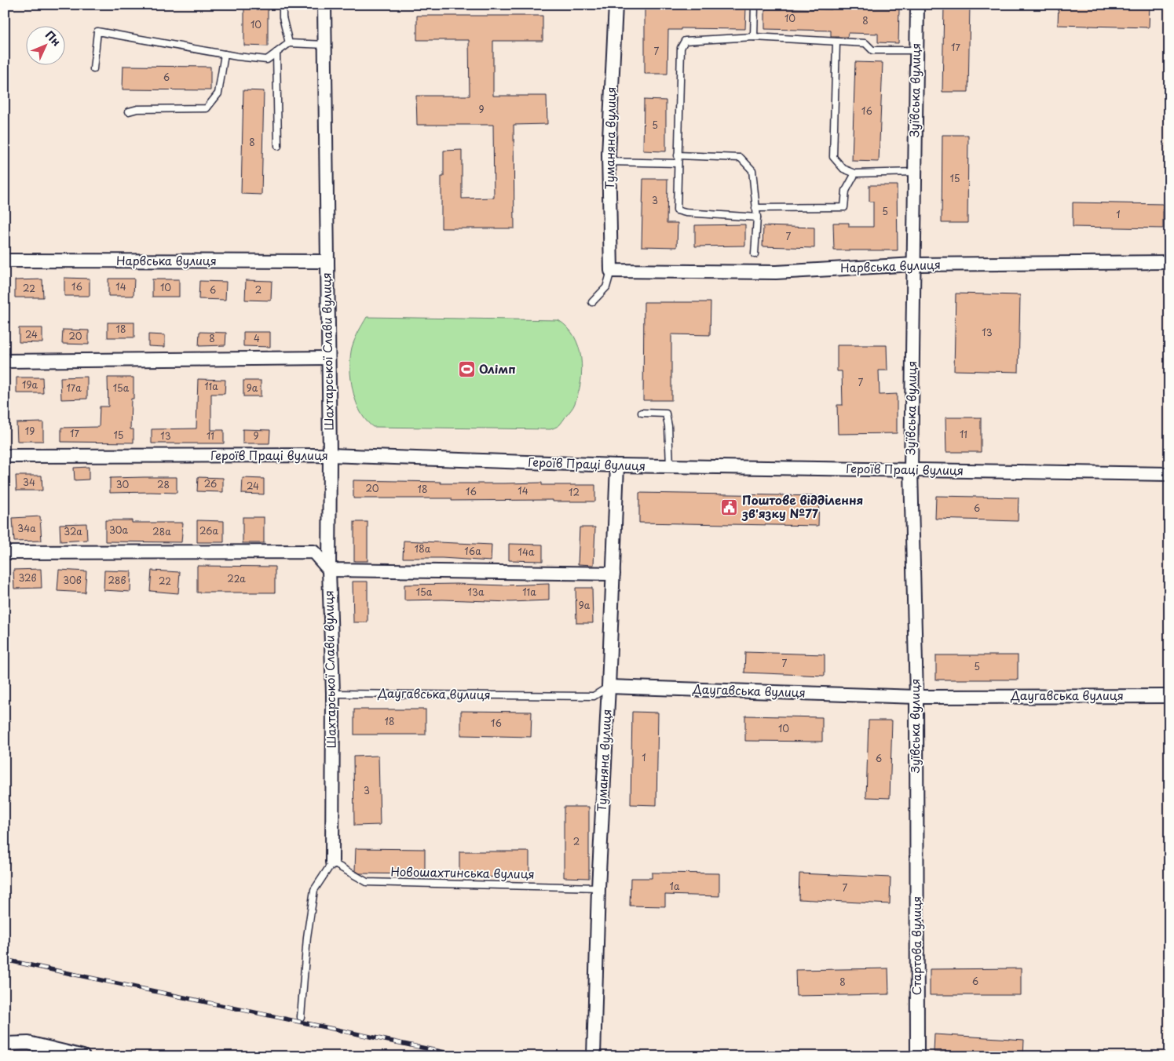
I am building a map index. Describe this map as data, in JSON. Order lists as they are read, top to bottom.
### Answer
{
  "streets": {
    "street": [
      "Зуївська вулиця",
      "Туманяна вулиця",
      "Нарвська вулиця",
      "Шахтарської Слави вулиця",
      "Героїв Праці вулиця",
      "Даугавська вулиця",
      "Стартова вулиця"
    ],
    "lane": ["Новошахтинська вулиця"]
  },
  "crossings": [
    ["Зуївська вулиця", "Нарвська вулиця"],
    ["Зуївська вулиця", "Героїв Праці вулиця"],
    ["Зуївська вулиця", "Даугавська вулиця"],
    ["Зуївська вулиця", "Стартова вулиця"],
    ["Туманяна вулиця", "Нарвська вулиця"],
    ["Туманяна вулиця", "Героїв Праці вулиця"],
    ["Туманяна вулиця", "Даугавська вулиця"],
    ["Туманяна вулиця", "Новошахтинська вулиця"],
    ["Нарвська вулиця", "Шахтарської Слави вулиця"],
    ["Шахтарської Слави вулиця", "Героїв Праці вулиця"],
    ["Шахтарської Слави вулиця", "Даугавська вулиця"],
    ["Шахтарської Слави вулиця", "Новошахтинська вулиця"]
  ],
  "places": {
    "sports": ["Олімп"],
    "public building": ["Поштове відділення зв'язку №77"]
  },
  "house_numbers": [
    "10",
    "8",
    "10",
    "17",
    "7",
    "6",
    "9",
    "16",
    "5",
    "8",
    "15",
    "3",
    "5",
    "1",
    "7",
    "16",
    "14",
    "10",
    "22",
    "6",
    "2",
    "18",
    "13",
    "24",
    "20",
    "8",
    "4",
    "7",
    "19а",
    "11а",
    "17а",
    "15а",
    "9а",
    "19",
    "17",
    "11",
    "15",
    "13",
    "11",
    "9",
    "34",
    "26",
    "30",
    "28",
    "24",
    "20",
    "18",
    "14",
    "16",
    "12",
    "6",
    "34а",
    "30а",
    "26а",
    "32а",
    "28а",
    "18а",
    "16а",
    "14а",
    "32в",
    "22а",
    "30в",
    "28в",
    "22",
    "15а",
    "13а",
    "11а",
    "9а",
    "7",
    "5",
    "18",
    "16",
    "10",
    "1",
    "6",
    "3",
    "2",
    "1а",
    "7",
    "6",
    "8"
  ],
  "north": "top right"
}
